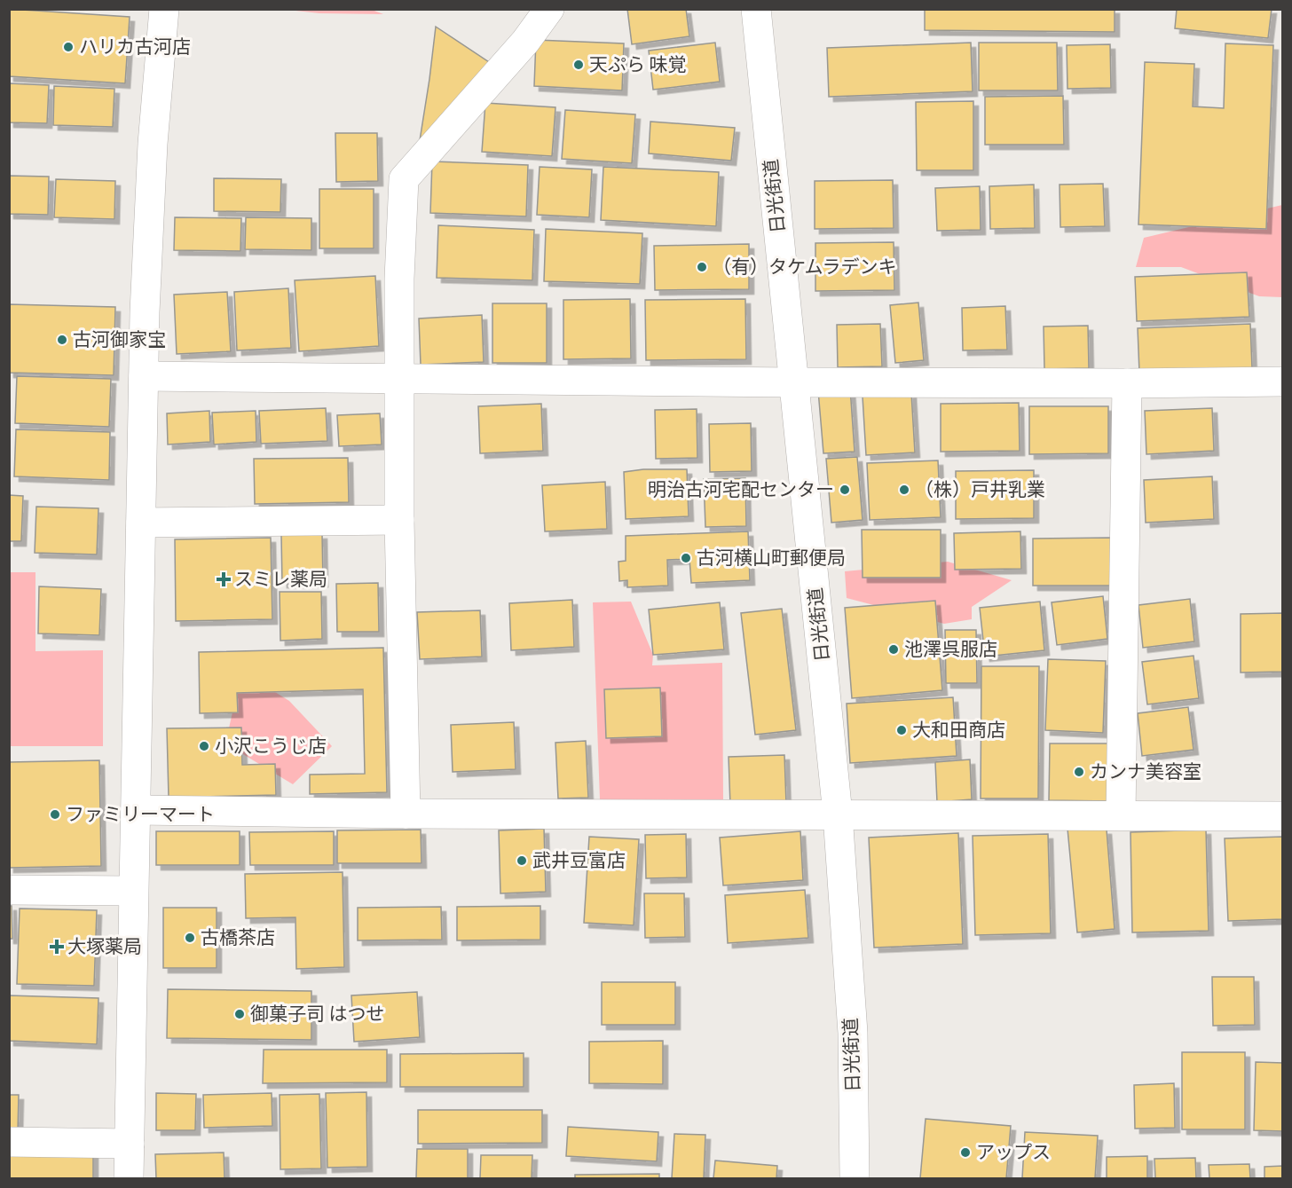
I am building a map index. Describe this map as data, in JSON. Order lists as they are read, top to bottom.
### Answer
{
  "streets": {
    "street": ["日光街道"]
  },
  "places": {
    "other": [
      "ハリカ古河店",
      "天ぷら 味覚",
      "（有）タケムラデンキ",
      "古河御家宝",
      "明治古河宅配センター",
      "（株）戸井乳業",
      "古河横山町郵便局",
      "池澤呉服店",
      "大和田商店",
      "小沢こうじ店",
      "カンナ美容室",
      "ファミリーマート",
      "武井豆富店",
      "古橋茶店",
      "御菓子司 はつせ",
      "アップス"
    ],
    "health": ["スミレ薬局", "大塚薬局"]
  }
}
